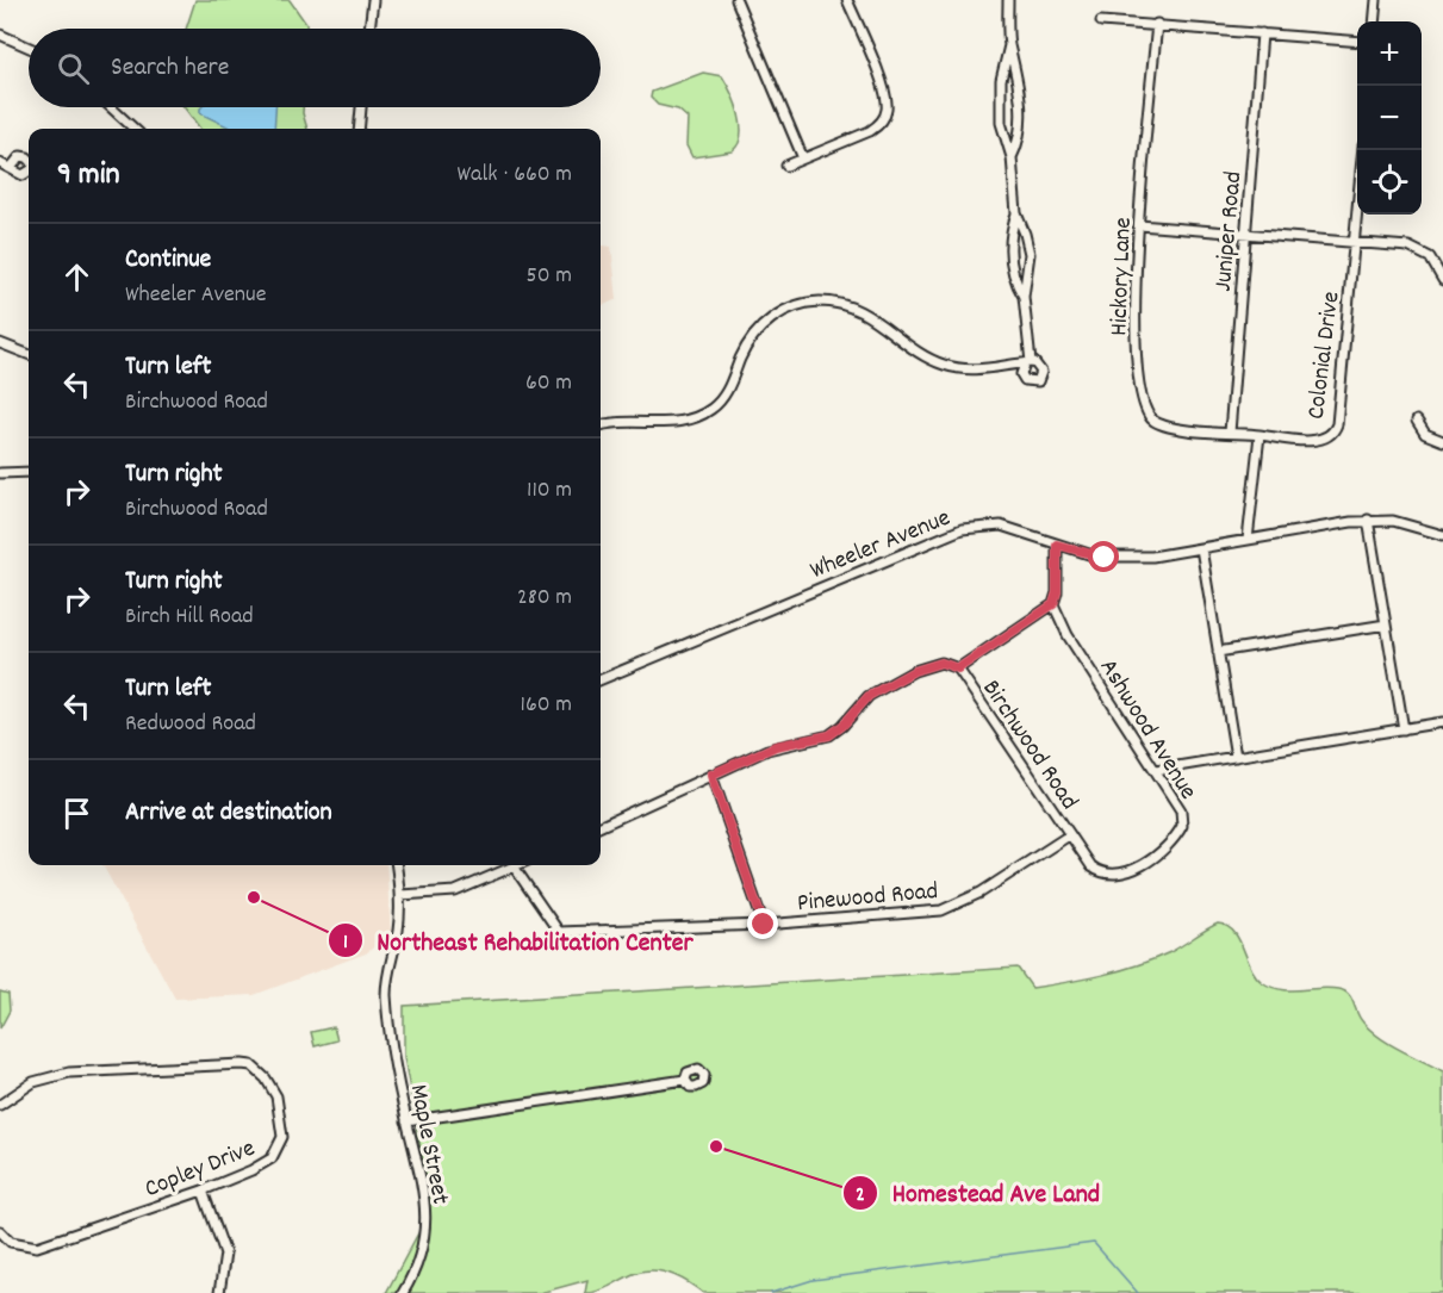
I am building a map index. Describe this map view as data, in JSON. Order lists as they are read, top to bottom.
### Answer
{
  "streets": {
    "street": [
      "Juniper Road",
      "Hickory Lane",
      "Colonial Drive",
      "Wheeler Avenue",
      "Ashwood Avenue",
      "Birchwood Road",
      "Pinewood Road",
      "Maple Street",
      "Copley Drive"
    ]
  },
  "crossings": [
    ["Juniper Road", "Hickory Lane"],
    ["Hickory Lane", "Colonial Drive"],
    ["Ashwood Avenue", "Birchwood Road"],
    ["Birchwood Road", "Pinewood Road"]
  ],
  "places": ["Northeast Rehabilitation Center", "Homestead Ave Land"],
  "page": {
    "map_buttons": ["+", "−"],
    "search": "Search here",
    "heading": ["9 min", "Walk · 660 m"],
    "list": [
      ["Continue", "Wheeler Avenue", "50 m"],
      ["Turn left", "Birchwood Road", "60 m"],
      ["Turn right", "Birchwood Road", "110 m"],
      ["Turn right", "Birch Hill Road", "280 m"],
      ["Turn left", "Redwood Road", "160 m"],
      "Arrive at destination"
    ]
  }
}
